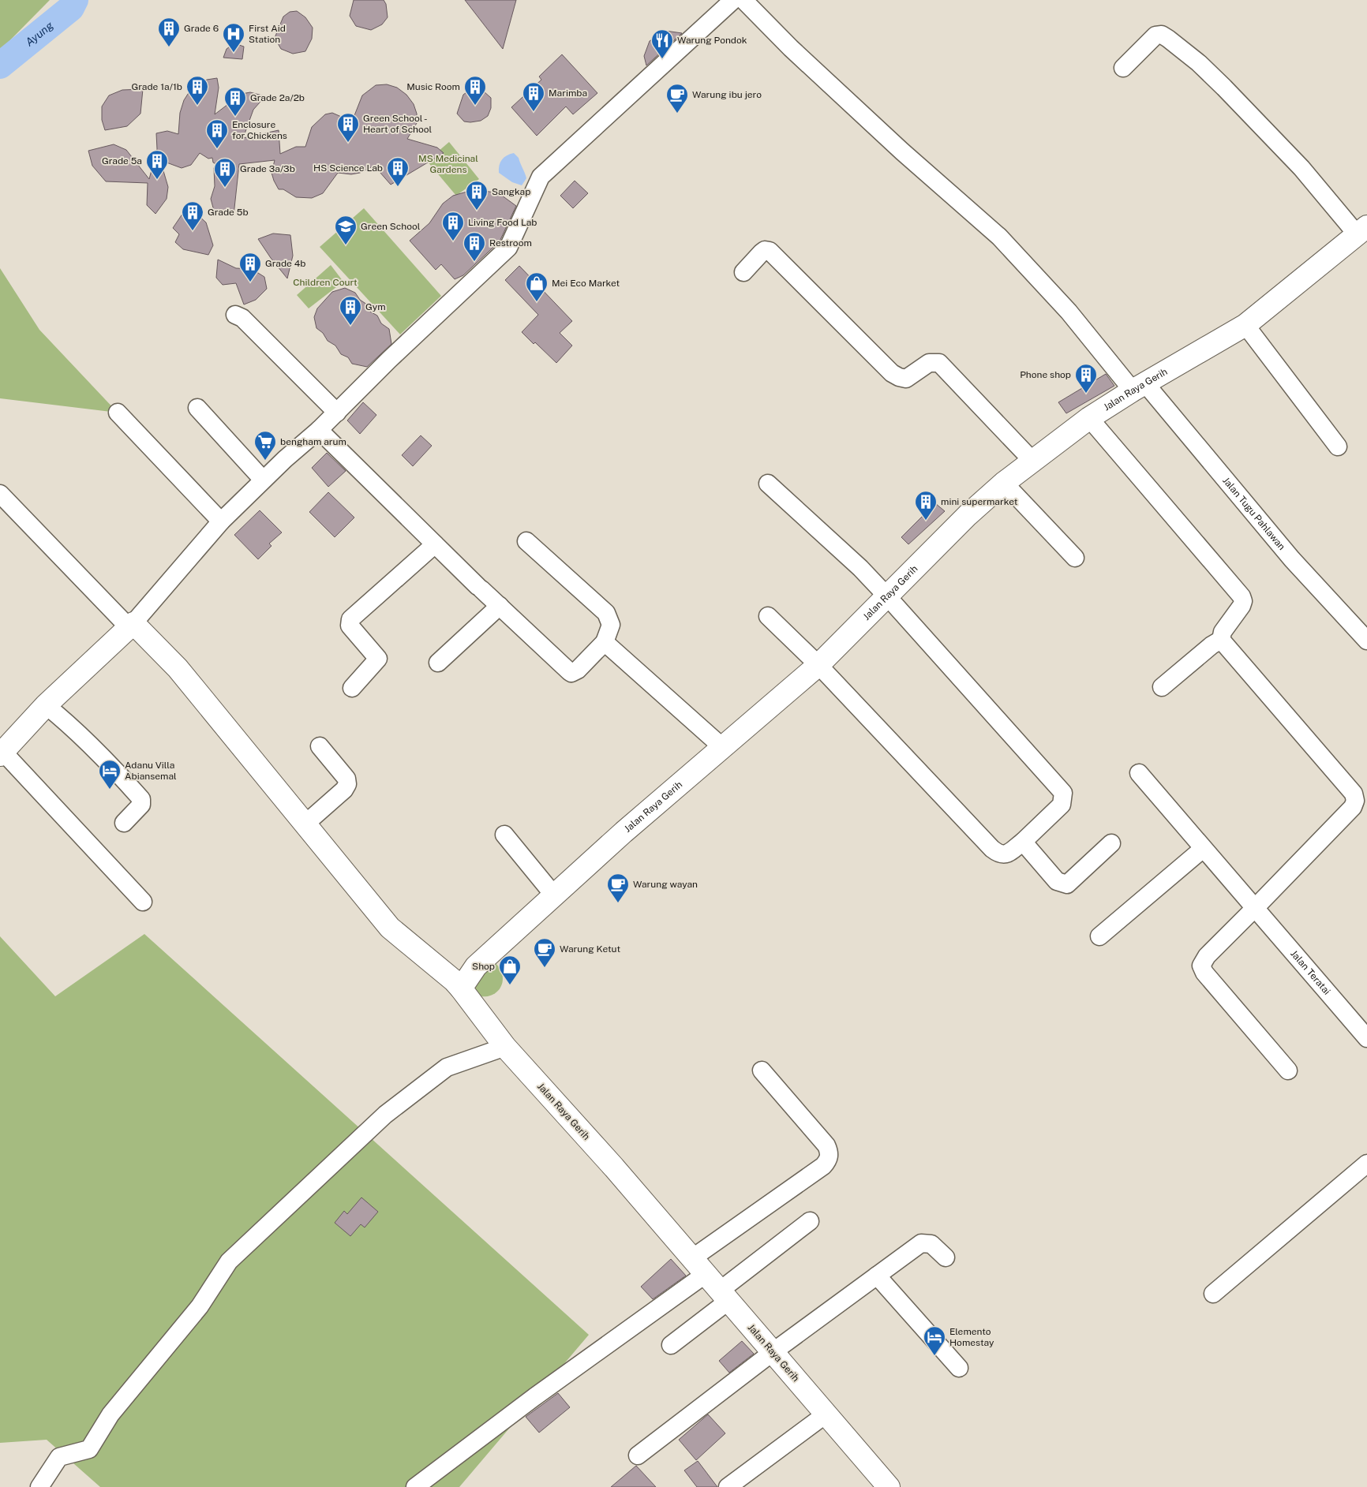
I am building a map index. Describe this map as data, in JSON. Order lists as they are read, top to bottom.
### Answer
{
  "streets": {
    "street": ["Jalan Raya Gerih", "Jalan Tugu Pahlawan", "Jalan Teratai"]
  },
  "crossings": [
    ["Jalan Raya Gerih", "Jalan Tugu Pahlawan"]
  ],
  "water": ["Ayung"],
  "parks": ["MS Medicinal Gardens", "Children Court"],
  "places": {
    "building": [
      "Grade 6",
      "Grade 1a/1b",
      "Music Room",
      "Marimba",
      "Grade 2a/2b",
      "Green School - Heart of School",
      "Enclosure for Chickens",
      "Grade 5a",
      "HS Science Lab",
      "Grade 3a/3b",
      "Sangkap",
      "Grade 5b",
      "Living Food Lab",
      "Restroom",
      "Grade 4b",
      "Gym",
      "Phone shop",
      "mini supermarket"
    ],
    "hospital": ["First Aid Station"],
    "restaurant": ["Warung Pondok"],
    "cafe": ["Warung ibu jero", "Warung wayan", "Warung Ketut"],
    "school or university": ["Green School"],
    "shop": ["Mei Eco Market", "Shop"],
    "supermarket": ["bengham arum"],
    "hotel": ["Adanu Villa Abiansemal", "Elemento Homestay"]
  }
}
